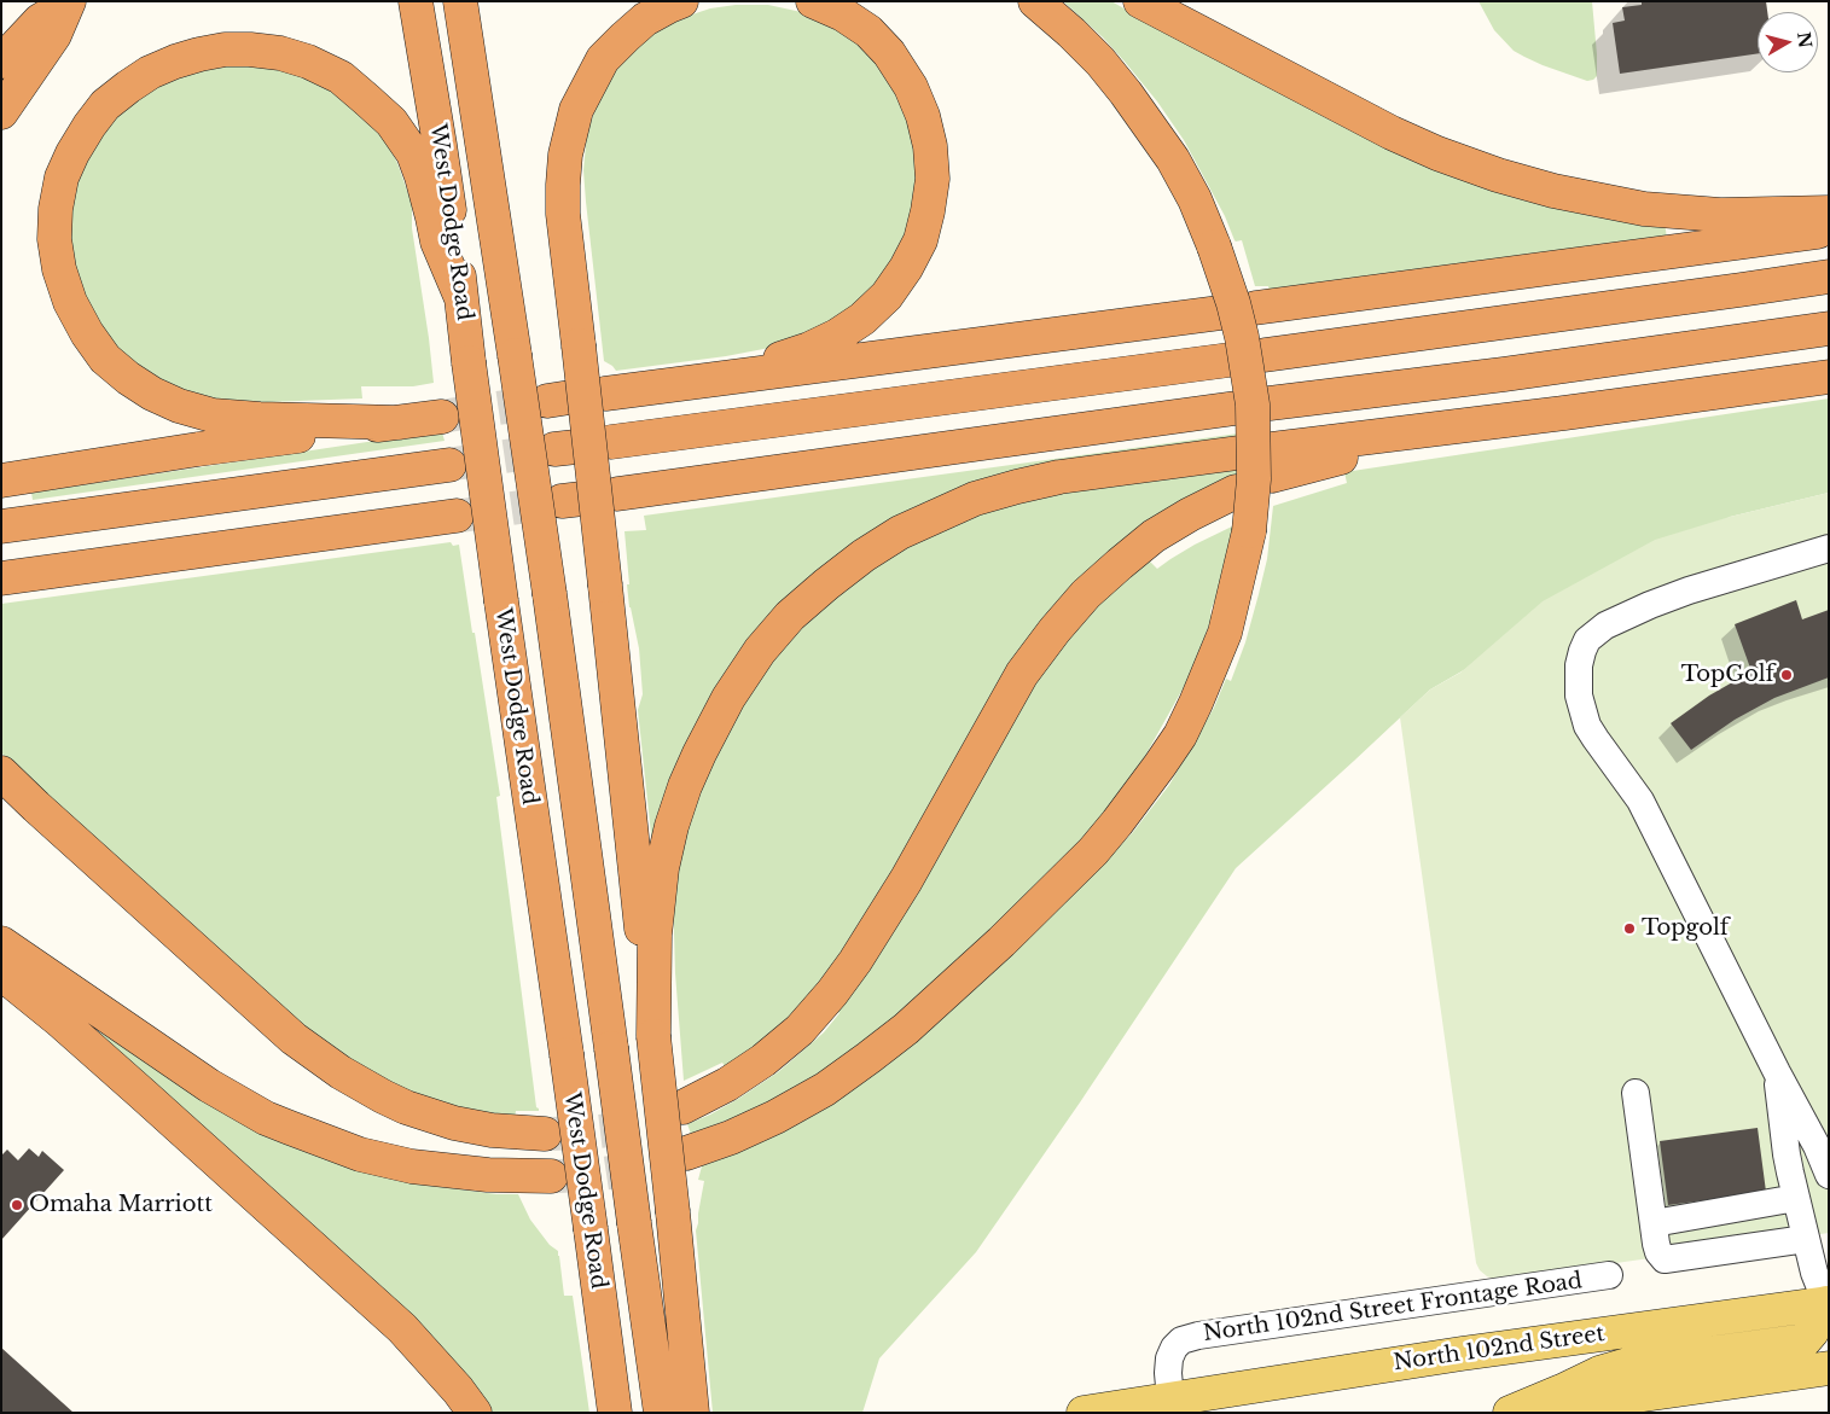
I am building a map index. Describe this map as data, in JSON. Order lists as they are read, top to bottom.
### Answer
{
  "streets": {
    "highway": ["West Dodge Road"],
    "main road": ["North 102nd Street"],
    "street": ["North 102nd Street Frontage Road"]
  },
  "crossings": [
    ["North 102nd Street Frontage Road", "North 102nd Street"]
  ],
  "places": ["TopGolf", "Topgolf", "Omaha Marriott"],
  "north": "right"
}
